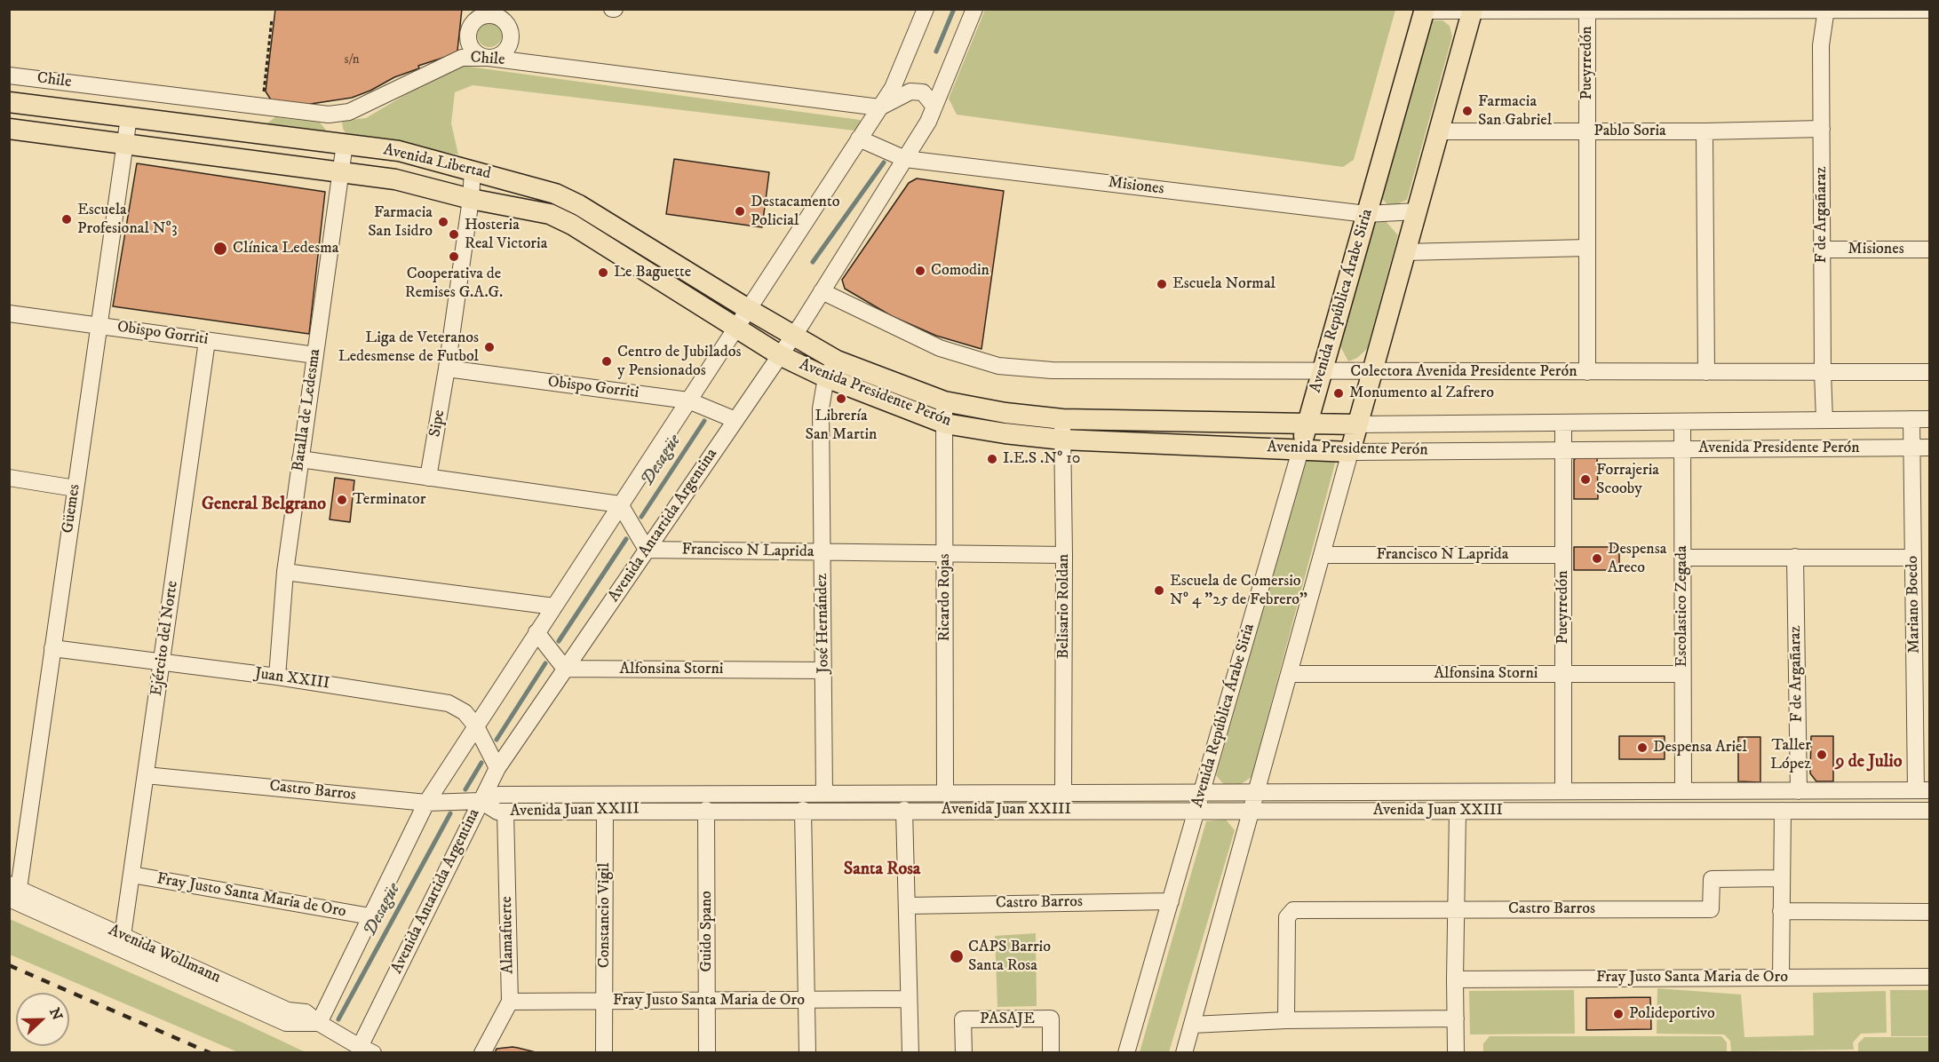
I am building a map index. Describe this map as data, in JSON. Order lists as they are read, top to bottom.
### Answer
{
  "streets": {
    "main road": ["Avenida Libertad", "Avenida República Árabe Siria", "Avenida Presidente Perón"],
    "street": [
      "Chile",
      "Pueyrredón",
      "Pablo Soria",
      "Misiones",
      "F de Argañaraz",
      "Obispo Gorriti",
      "Colectora Avenida Presidente Perón",
      "Batalla de Ledesma",
      "Sipe",
      "Güemes",
      "Avenida Antartida Argentina",
      "Francisco N Laprida",
      "Ricardo Rojas",
      "Mariano Boedo",
      "Belisario Roldan",
      "Escolastico Zegada",
      "José Hernández",
      "Ejército del Norte",
      "Alfonsina Storni",
      "Juan XXIII",
      "Castro Barros",
      "Avenida Juan XXIII",
      "Fray Justo Santa Maria de Oro",
      "Constancio Vigil",
      "Guido Spano",
      "Alamafuerte",
      "Avenida Wollmann",
      "PASAJE"
    ]
  },
  "crossings": [
    ["Pueyrredón", "Pablo Soria"],
    ["Pueyrredón", "Colectora Avenida Presidente Perón"],
    ["Pueyrredón", "Avenida Presidente Perón"],
    ["Pueyrredón", "Francisco N Laprida"],
    ["Pueyrredón", "Alfonsina Storni"],
    ["Pueyrredón", "Avenida Juan XXIII"],
    ["Pablo Soria", "F de Argañaraz"],
    ["Avenida Libertad", "Avenida Presidente Perón"],
    ["Avenida Libertad", "Batalla de Ledesma"],
    ["Avenida Libertad", "Sipe"],
    ["Avenida Libertad", "Güemes"],
    ["Avenida Libertad", "Avenida Antartida Argentina"],
    ["Misiones", "F de Argañaraz"],
    ["Misiones", "Avenida República Árabe Siria"],
    ["Misiones", "Avenida Antartida Argentina"],
    ["F de Argañaraz", "Colectora Avenida Presidente Perón"],
    ["F de Argañaraz", "Avenida Presidente Perón"],
    ["F de Argañaraz", "Avenida Juan XXIII"],
    ["Avenida República Árabe Siria", "Colectora Avenida Presidente Perón"],
    ["Avenida República Árabe Siria", "Avenida Presidente Perón"],
    ["Avenida República Árabe Siria", "Castro Barros"],
    ["Avenida República Árabe Siria", "Avenida Juan XXIII"],
    ["Obispo Gorriti", "Batalla de Ledesma"],
    ["Obispo Gorriti", "Sipe"],
    ["Obispo Gorriti", "Güemes"],
    ["Obispo Gorriti", "Avenida Antartida Argentina"],
    ["Obispo Gorriti", "Ejército del Norte"],
    ["Colectora Avenida Presidente Perón", "Avenida Antartida Argentina"],
    ["Avenida Presidente Perón", "Avenida Antartida Argentina"],
    ["Avenida Presidente Perón", "Ricardo Rojas"],
    ["Avenida Presidente Perón", "Mariano Boedo"],
    ["Avenida Presidente Perón", "Belisario Roldan"],
    ["Avenida Presidente Perón", "Escolastico Zegada"],
    ["Avenida Presidente Perón", "José Hernández"],
    ["Batalla de Ledesma", "Juan XXIII"],
    ["Güemes", "Juan XXIII"],
    ["Güemes", "Avenida Wollmann"],
    ["Avenida Antartida Argentina", "Francisco N Laprida"],
    ["Avenida Antartida Argentina", "Alfonsina Storni"],
    ["Avenida Antartida Argentina", "Juan XXIII"],
    ["Avenida Antartida Argentina", "Castro Barros"],
    ["Avenida Antartida Argentina", "Avenida Juan XXIII"],
    ["Avenida Antartida Argentina", "Avenida Wollmann"],
    ["Francisco N Laprida", "Ricardo Rojas"],
    ["Francisco N Laprida", "Belisario Roldan"],
    ["Francisco N Laprida", "José Hernández"],
    ["Ricardo Rojas", "Avenida Juan XXIII"],
    ["Mariano Boedo", "Avenida Juan XXIII"],
    ["Belisario Roldan", "Avenida Juan XXIII"],
    ["Escolastico Zegada", "Alfonsina Storni"],
    ["Escolastico Zegada", "Avenida Juan XXIII"],
    ["José Hernández", "Alfonsina Storni"],
    ["José Hernández", "Avenida Juan XXIII"],
    ["Ejército del Norte", "Juan XXIII"],
    ["Ejército del Norte", "Castro Barros"],
    ["Ejército del Norte", "Fray Justo Santa Maria de Oro"],
    ["Ejército del Norte", "Avenida Wollmann"],
    ["Castro Barros", "Avenida Juan XXIII"],
    ["Avenida Juan XXIII", "Constancio Vigil"],
    ["Avenida Juan XXIII", "Guido Spano"],
    ["Avenida Juan XXIII", "Alamafuerte"],
    ["Fray Justo Santa Maria de Oro", "Constancio Vigil"],
    ["Fray Justo Santa Maria de Oro", "Guido Spano"],
    ["Fray Justo Santa Maria de Oro", "Alamafuerte"]
  ],
  "districts": ["General Belgrano", "9 de Julio", "Santa Rosa"],
  "water": ["Desagüe"],
  "places": [
    "Farmacia San Gabriel",
    "Destacamento Policial",
    "Escuela Profesional Nº3",
    "Farmacia San Isidro",
    "Hosteria Real Victoria",
    "Clínica Ledesma",
    "Cooperativa de Remises G.A.G.",
    "Comodin",
    "Le Baguette",
    "Escuela Normal",
    "Liga de Veteranos Ledesmense de Futbol",
    "Centro de Jubilados y Pensionados",
    "Monumento al Zafrero",
    "Librería San Martin",
    "I.E.S .Nº 10",
    "Forrajeria Scooby",
    "Terminator",
    "Despensa Areco",
    "Escuela de Comersio Nº 4 \"25 de Febrero\"",
    "Despensa Ariel",
    "Taller López",
    "CAPS Barrio Santa Rosa",
    "Polideportivo"
  ],
  "house_numbers": ["s/n"],
  "north": "right"
}
